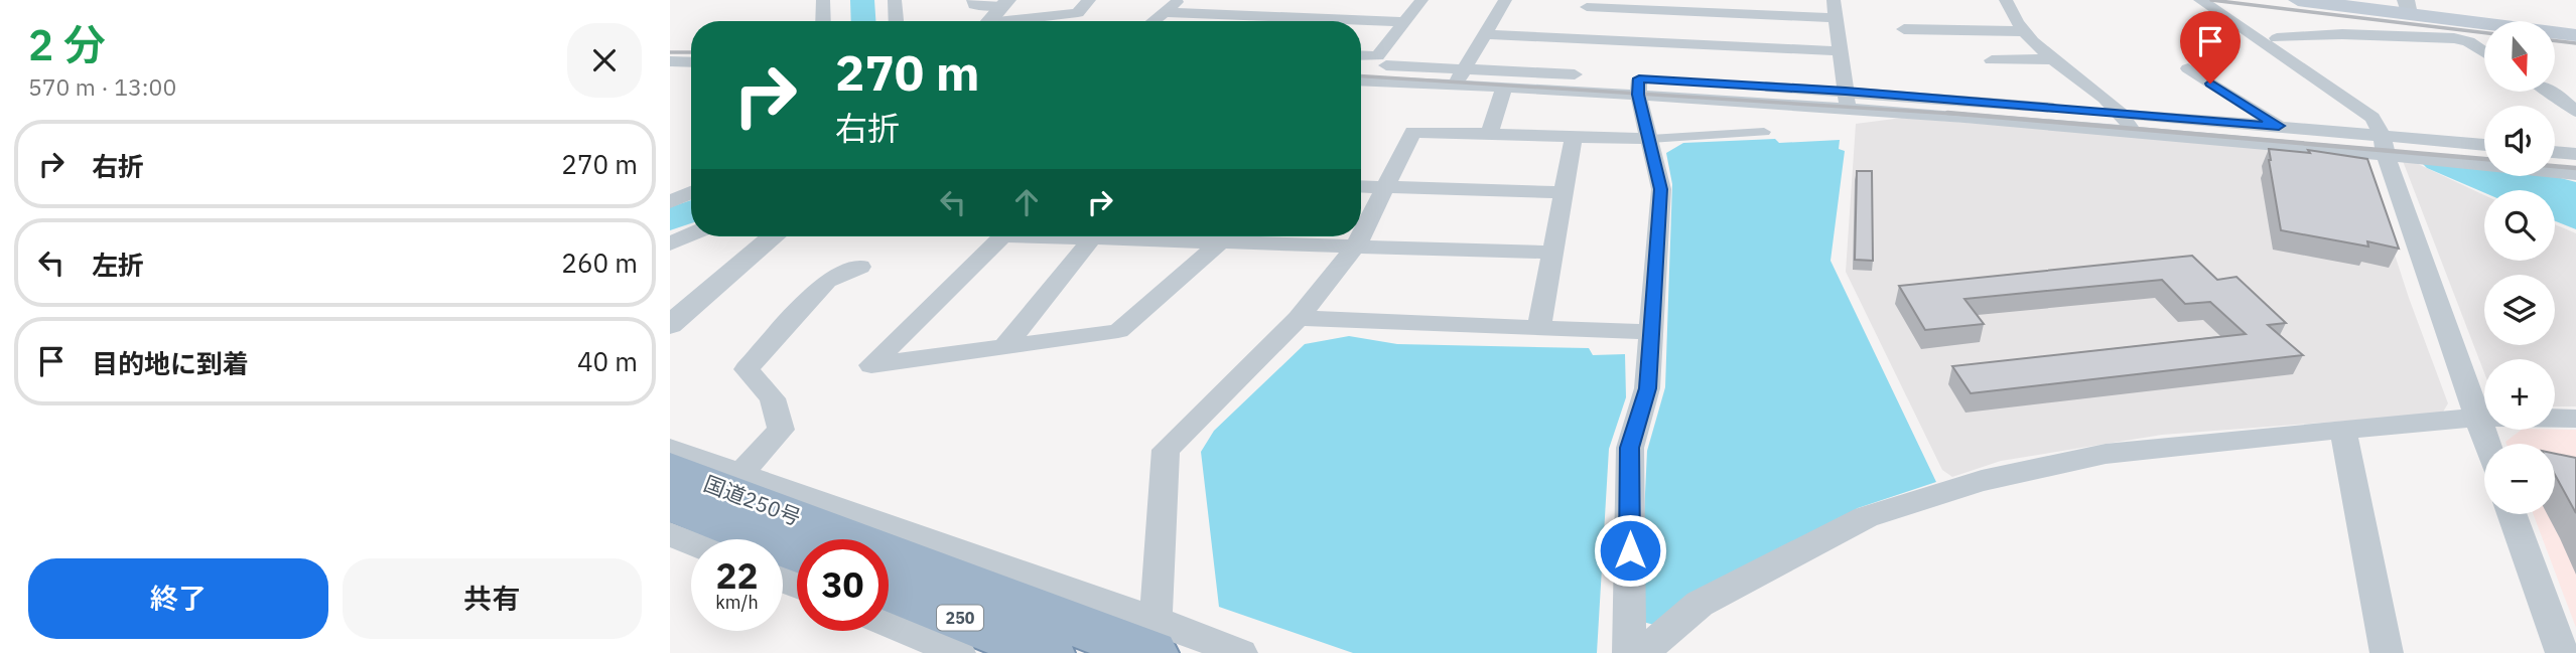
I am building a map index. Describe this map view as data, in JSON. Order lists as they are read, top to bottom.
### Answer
{
  "streets": {
    "highway": ["国道250号", "250"]
  },
  "north": "bottom",
  "page": {
    "heading": ["2 分", "570 m · 13:00"],
    "map_buttons": ["+", "−"],
    "turn": ["270 m", "右折"],
    "list": [
      {
        "name": "右折",
        "value": "270 m"
      },
      {
        "name": "左折",
        "value": "260 m"
      },
      {
        "name": "目的地に到着",
        "value": "40 m"
      }
    ],
    "speed": "22 km/h",
    "limit": "30",
    "buttons": ["終了", "共有"]
  }
}
